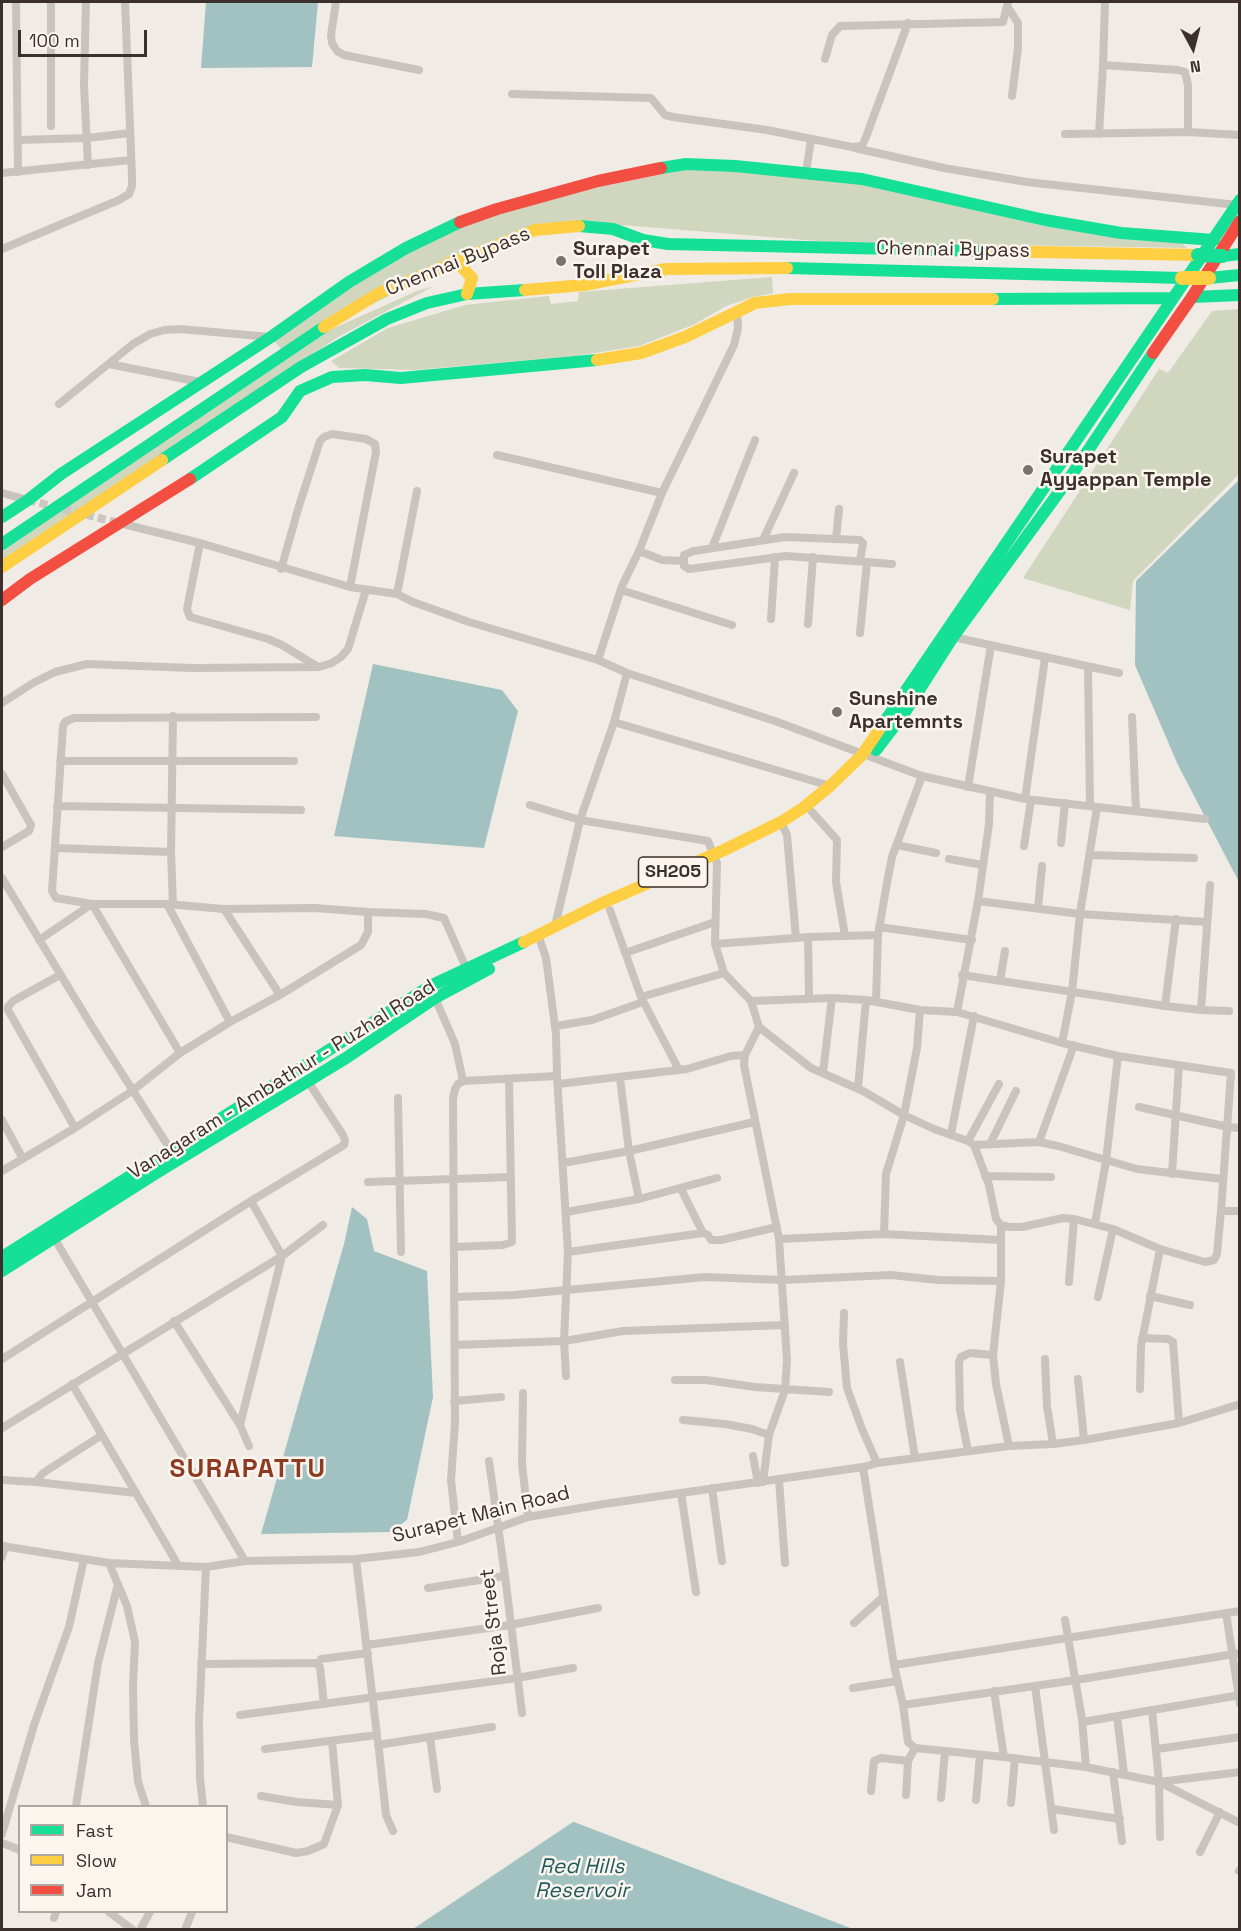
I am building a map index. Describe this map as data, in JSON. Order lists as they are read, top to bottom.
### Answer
{
  "streets": {
    "main road": ["Chennai Bypass", "SH205", "Vanagaram - Ambathur - Puzhal Road"],
    "street": ["Surapet Main Road", "Roja Street"]
  },
  "crossings": [
    ["Surapet Main Road", "Roja Street"]
  ],
  "districts": ["SURAPATTU"],
  "water": ["Red Hills Reservoir"],
  "places": ["Surapet Toll Plaza", "Surapet Ayyappan Temple", "Sunshine Apartemnts"],
  "legend": ["Fast", "Slow", "Jam"],
  "scale_bar": "100 m",
  "north": "bottom"
}
